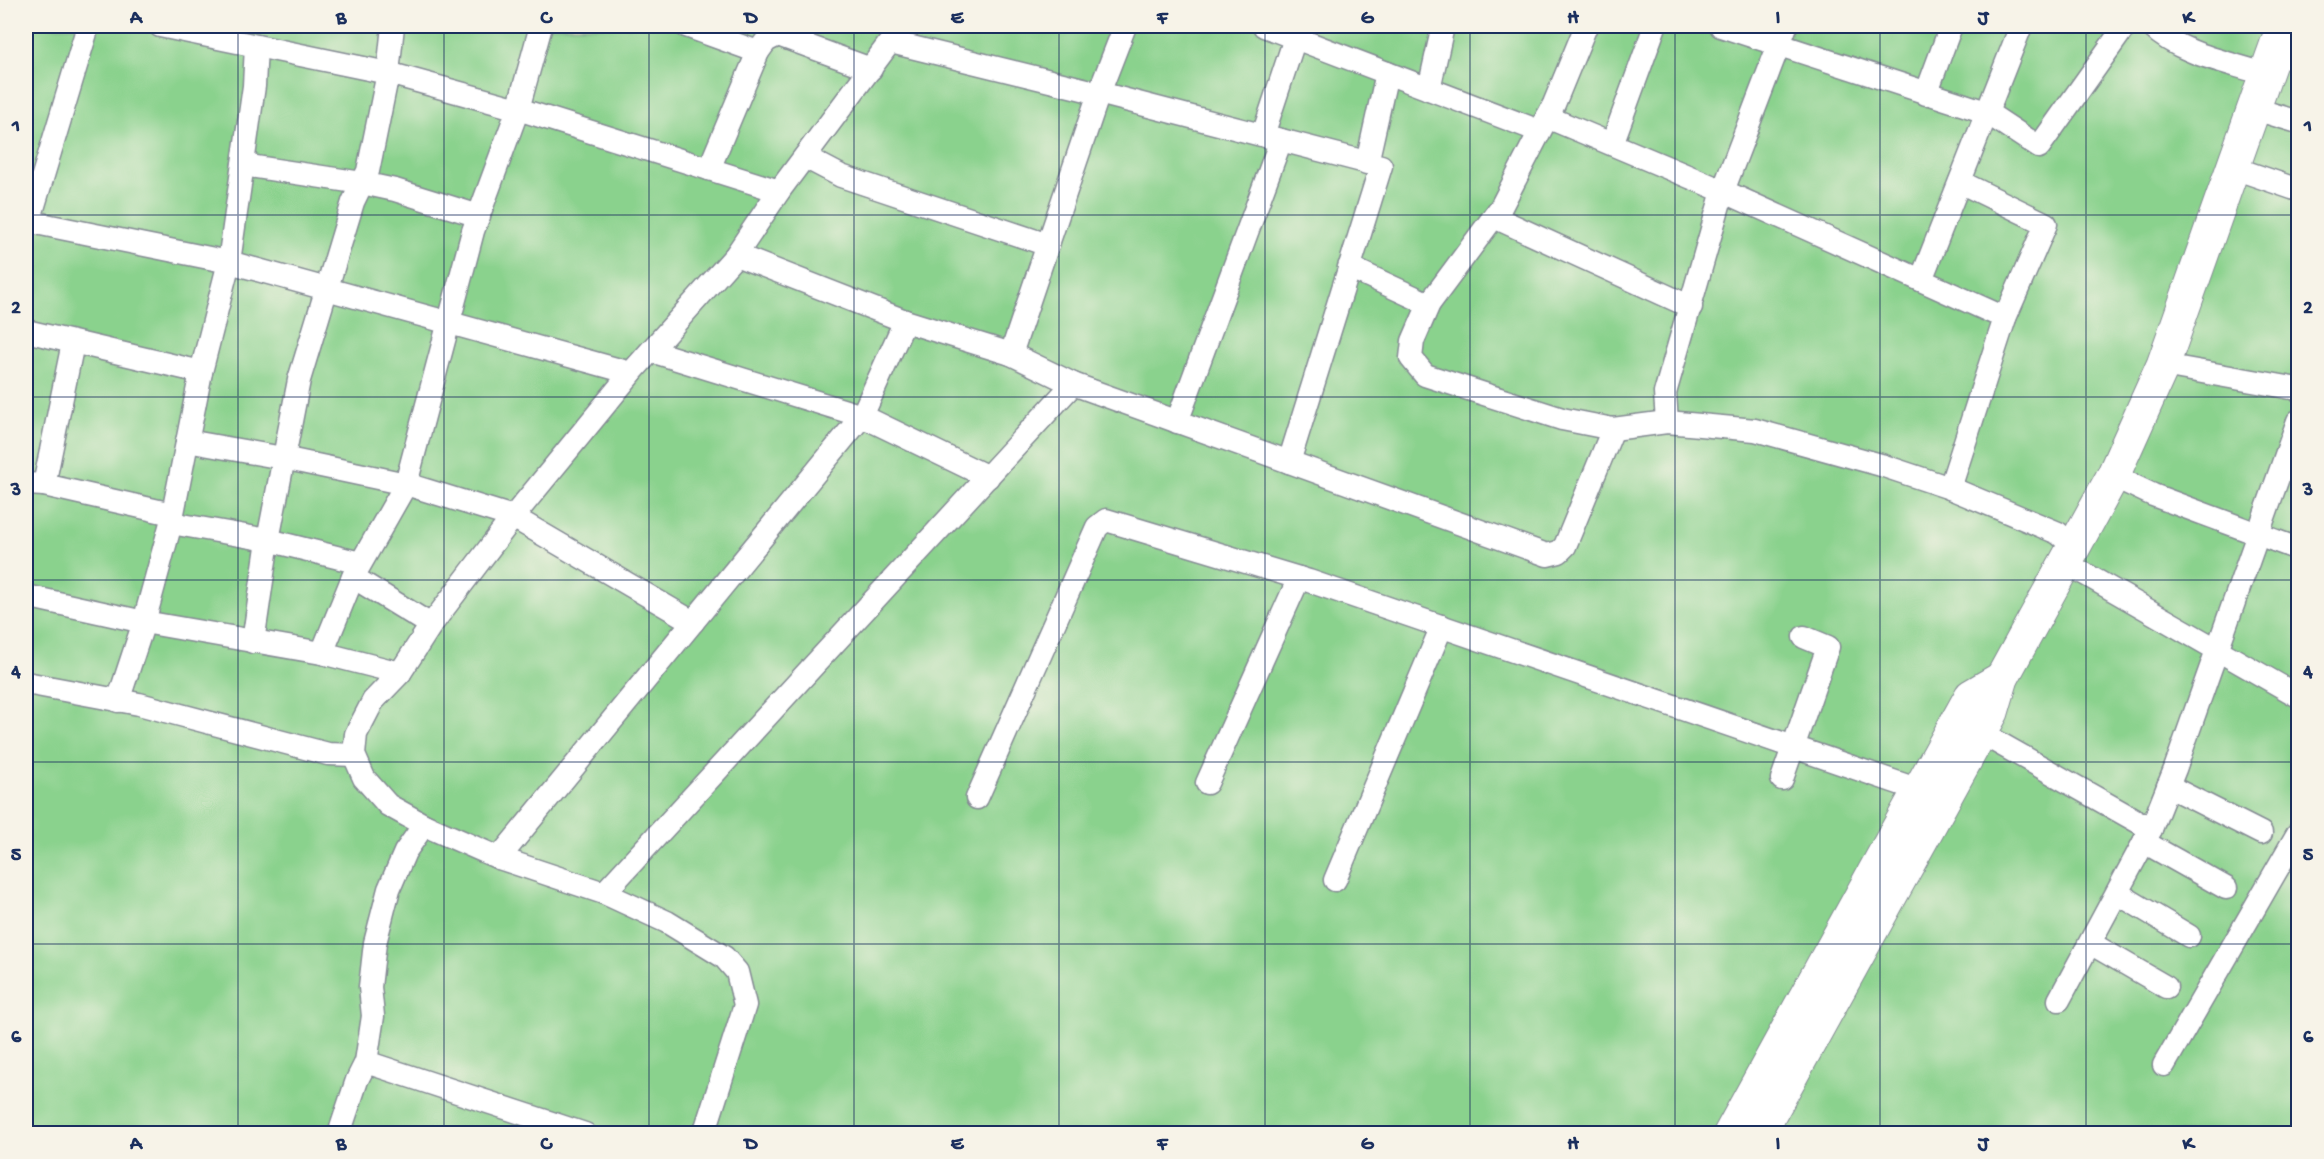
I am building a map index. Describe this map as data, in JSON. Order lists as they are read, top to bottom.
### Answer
{
  "grid": {
    "columns": [
      "A",
      "B",
      "C",
      "D",
      "E",
      "F",
      "G",
      "H",
      "I",
      "J",
      "K"
    ],
    "rows": [
      "1",
      "2",
      "3",
      "4",
      "5",
      "6"
    ]
  }
}
